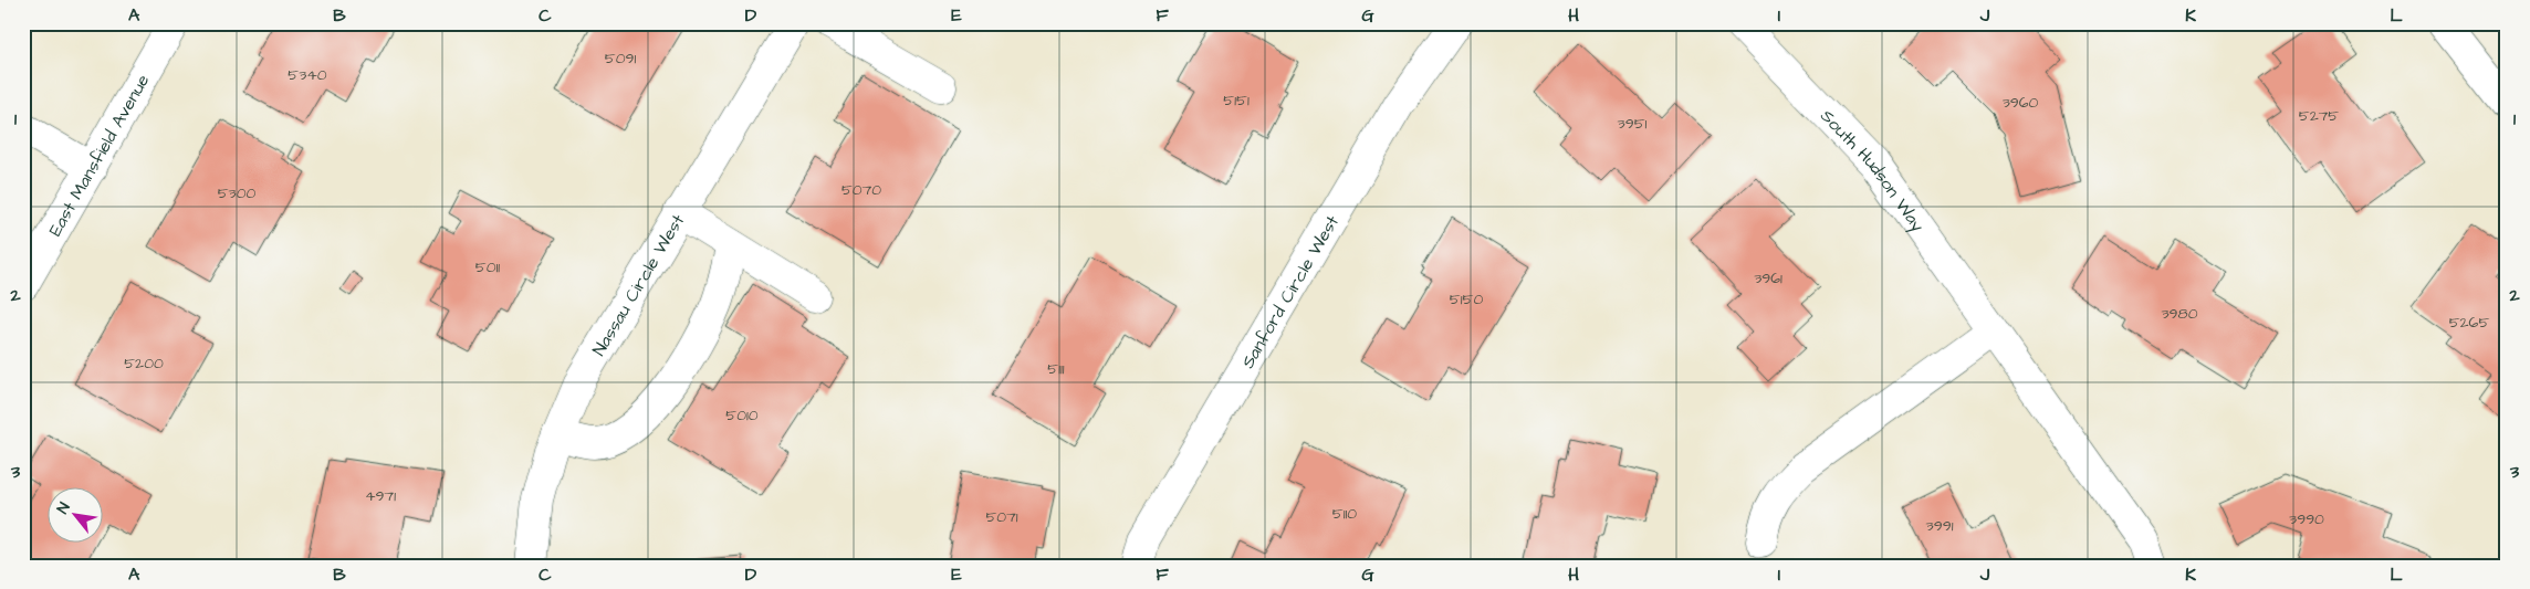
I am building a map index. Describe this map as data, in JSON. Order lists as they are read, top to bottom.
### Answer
{
  "streets": {
    "street": [
      "East Mansfield Avenue",
      "South Hudson Way",
      "Nassau Circle West",
      "Sanford Circle West"
    ]
  },
  "house_numbers": [
    "5091",
    "5340",
    "5151",
    "3960",
    "5275",
    "3951",
    "5070",
    "5300",
    "5011",
    "3961",
    "5150",
    "3980",
    "5265",
    "5200",
    "5111",
    "5010",
    "4971",
    "5110",
    "5071",
    "3990",
    "3991"
  ],
  "north": "top left",
  "grid": {
    "columns": [
      "A",
      "B",
      "C",
      "D",
      "E",
      "F",
      "G",
      "H",
      "I",
      "J",
      "K",
      "L"
    ],
    "rows": ["1", "2", "3"]
  }
}
